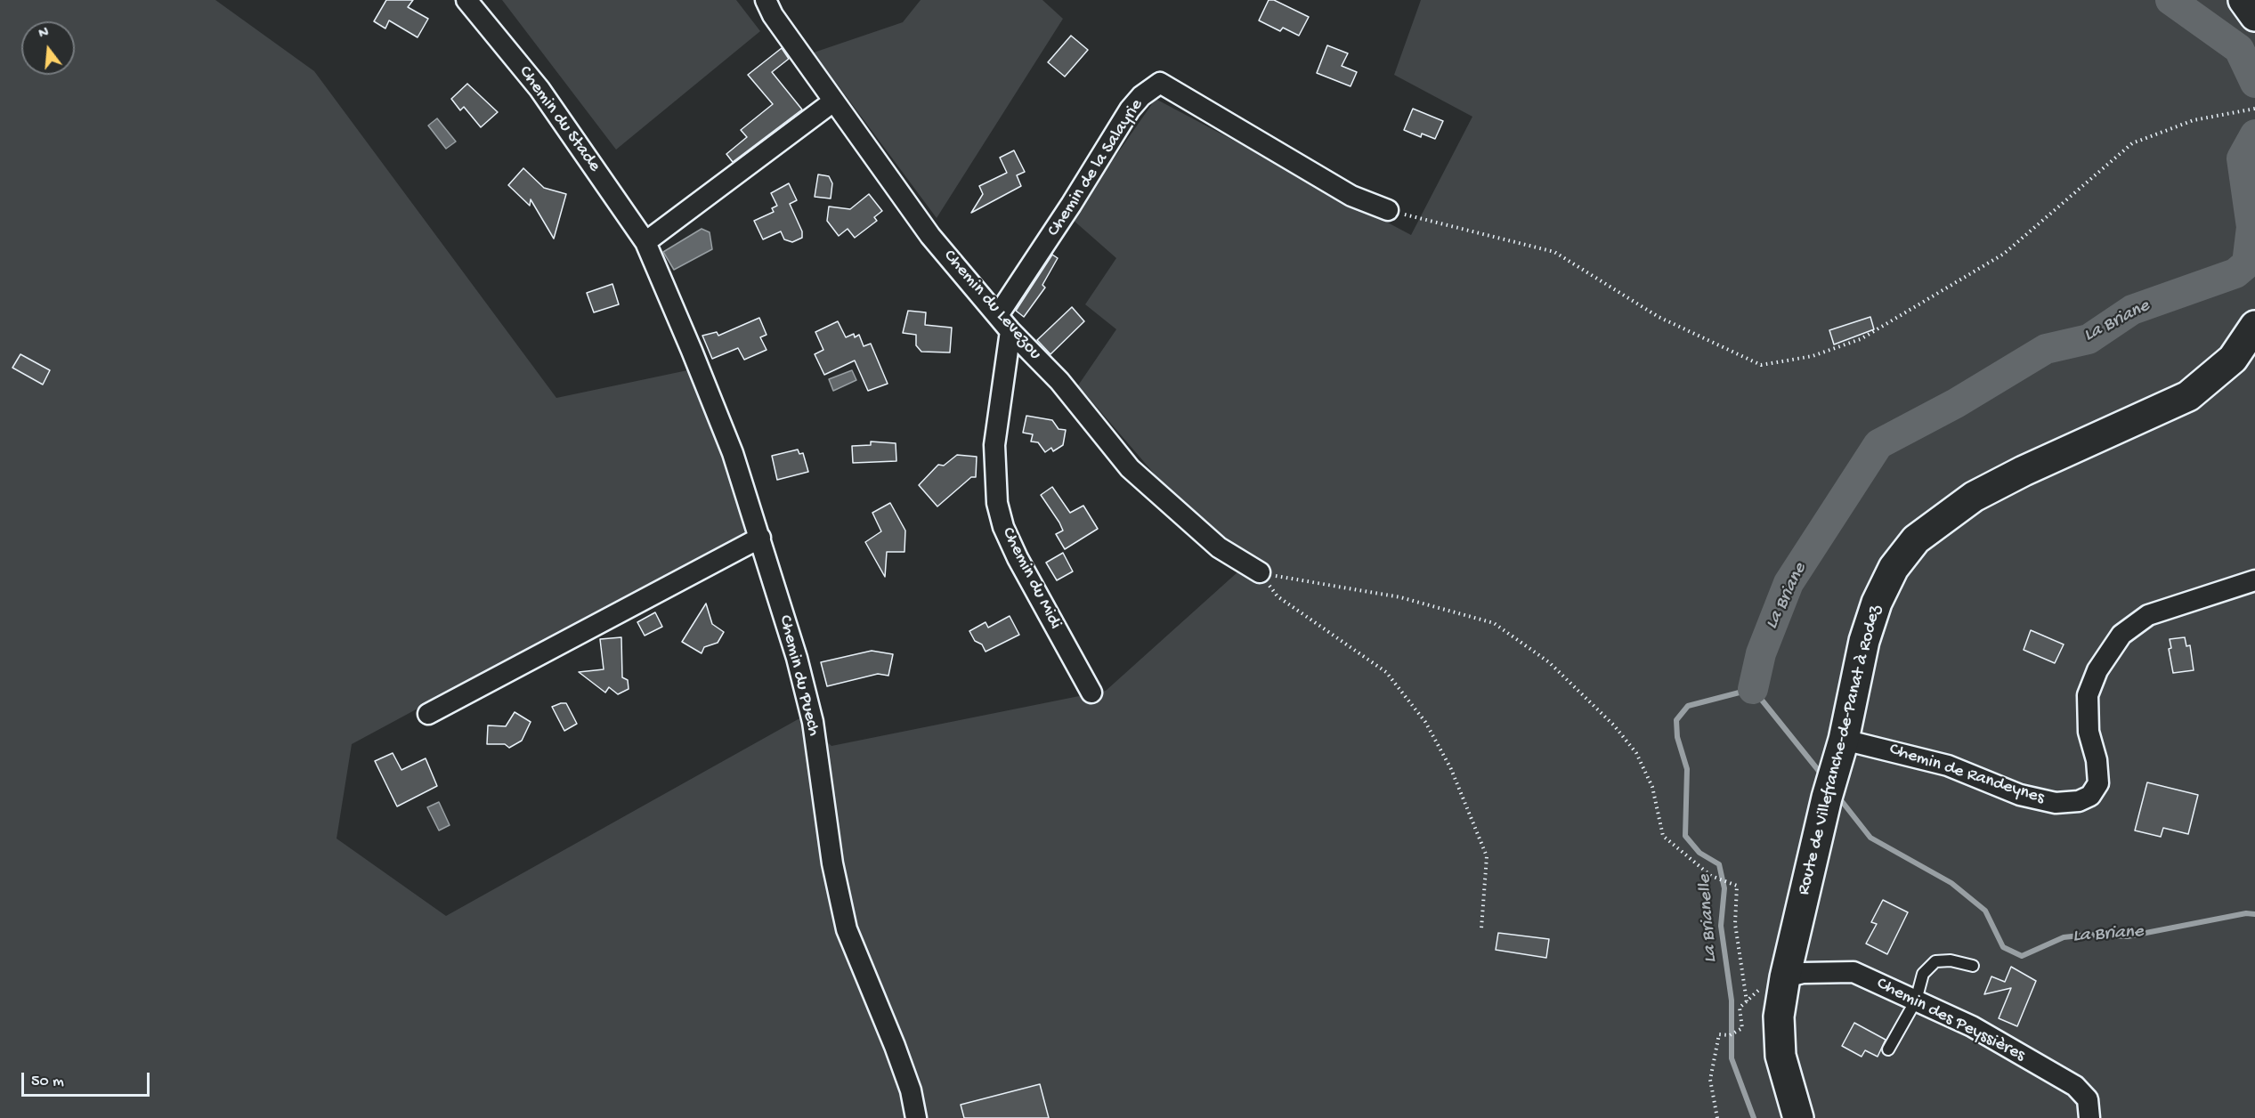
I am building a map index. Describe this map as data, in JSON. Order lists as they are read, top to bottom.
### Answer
{
  "streets": {
    "main road": ["Route de Villefranche-de-Panat à Rodez"],
    "street": [
      "Chemin du Stade",
      "Chemin de la Salayrie",
      "Chemin du Levezou",
      "Chemin du Midi",
      "Chemin du Puech",
      "Chemin de Randeynes",
      "Chemin des Peyssières"
    ]
  },
  "crossings": [
    ["Chemin du Stade", "Chemin du Puech"],
    ["Chemin de la Salayrie", "Chemin du Levezou"],
    ["Chemin de la Salayrie", "Chemin du Midi"],
    ["Chemin du Levezou", "Chemin du Midi"],
    ["Route de Villefranche-de-Panat à Rodez", "Chemin de Randeynes"],
    ["Route de Villefranche-de-Panat à Rodez", "Chemin des Peyssières"]
  ],
  "water": ["La Briane", "La Brianelle"],
  "scale_bar": "50 m",
  "north": "top"
}
